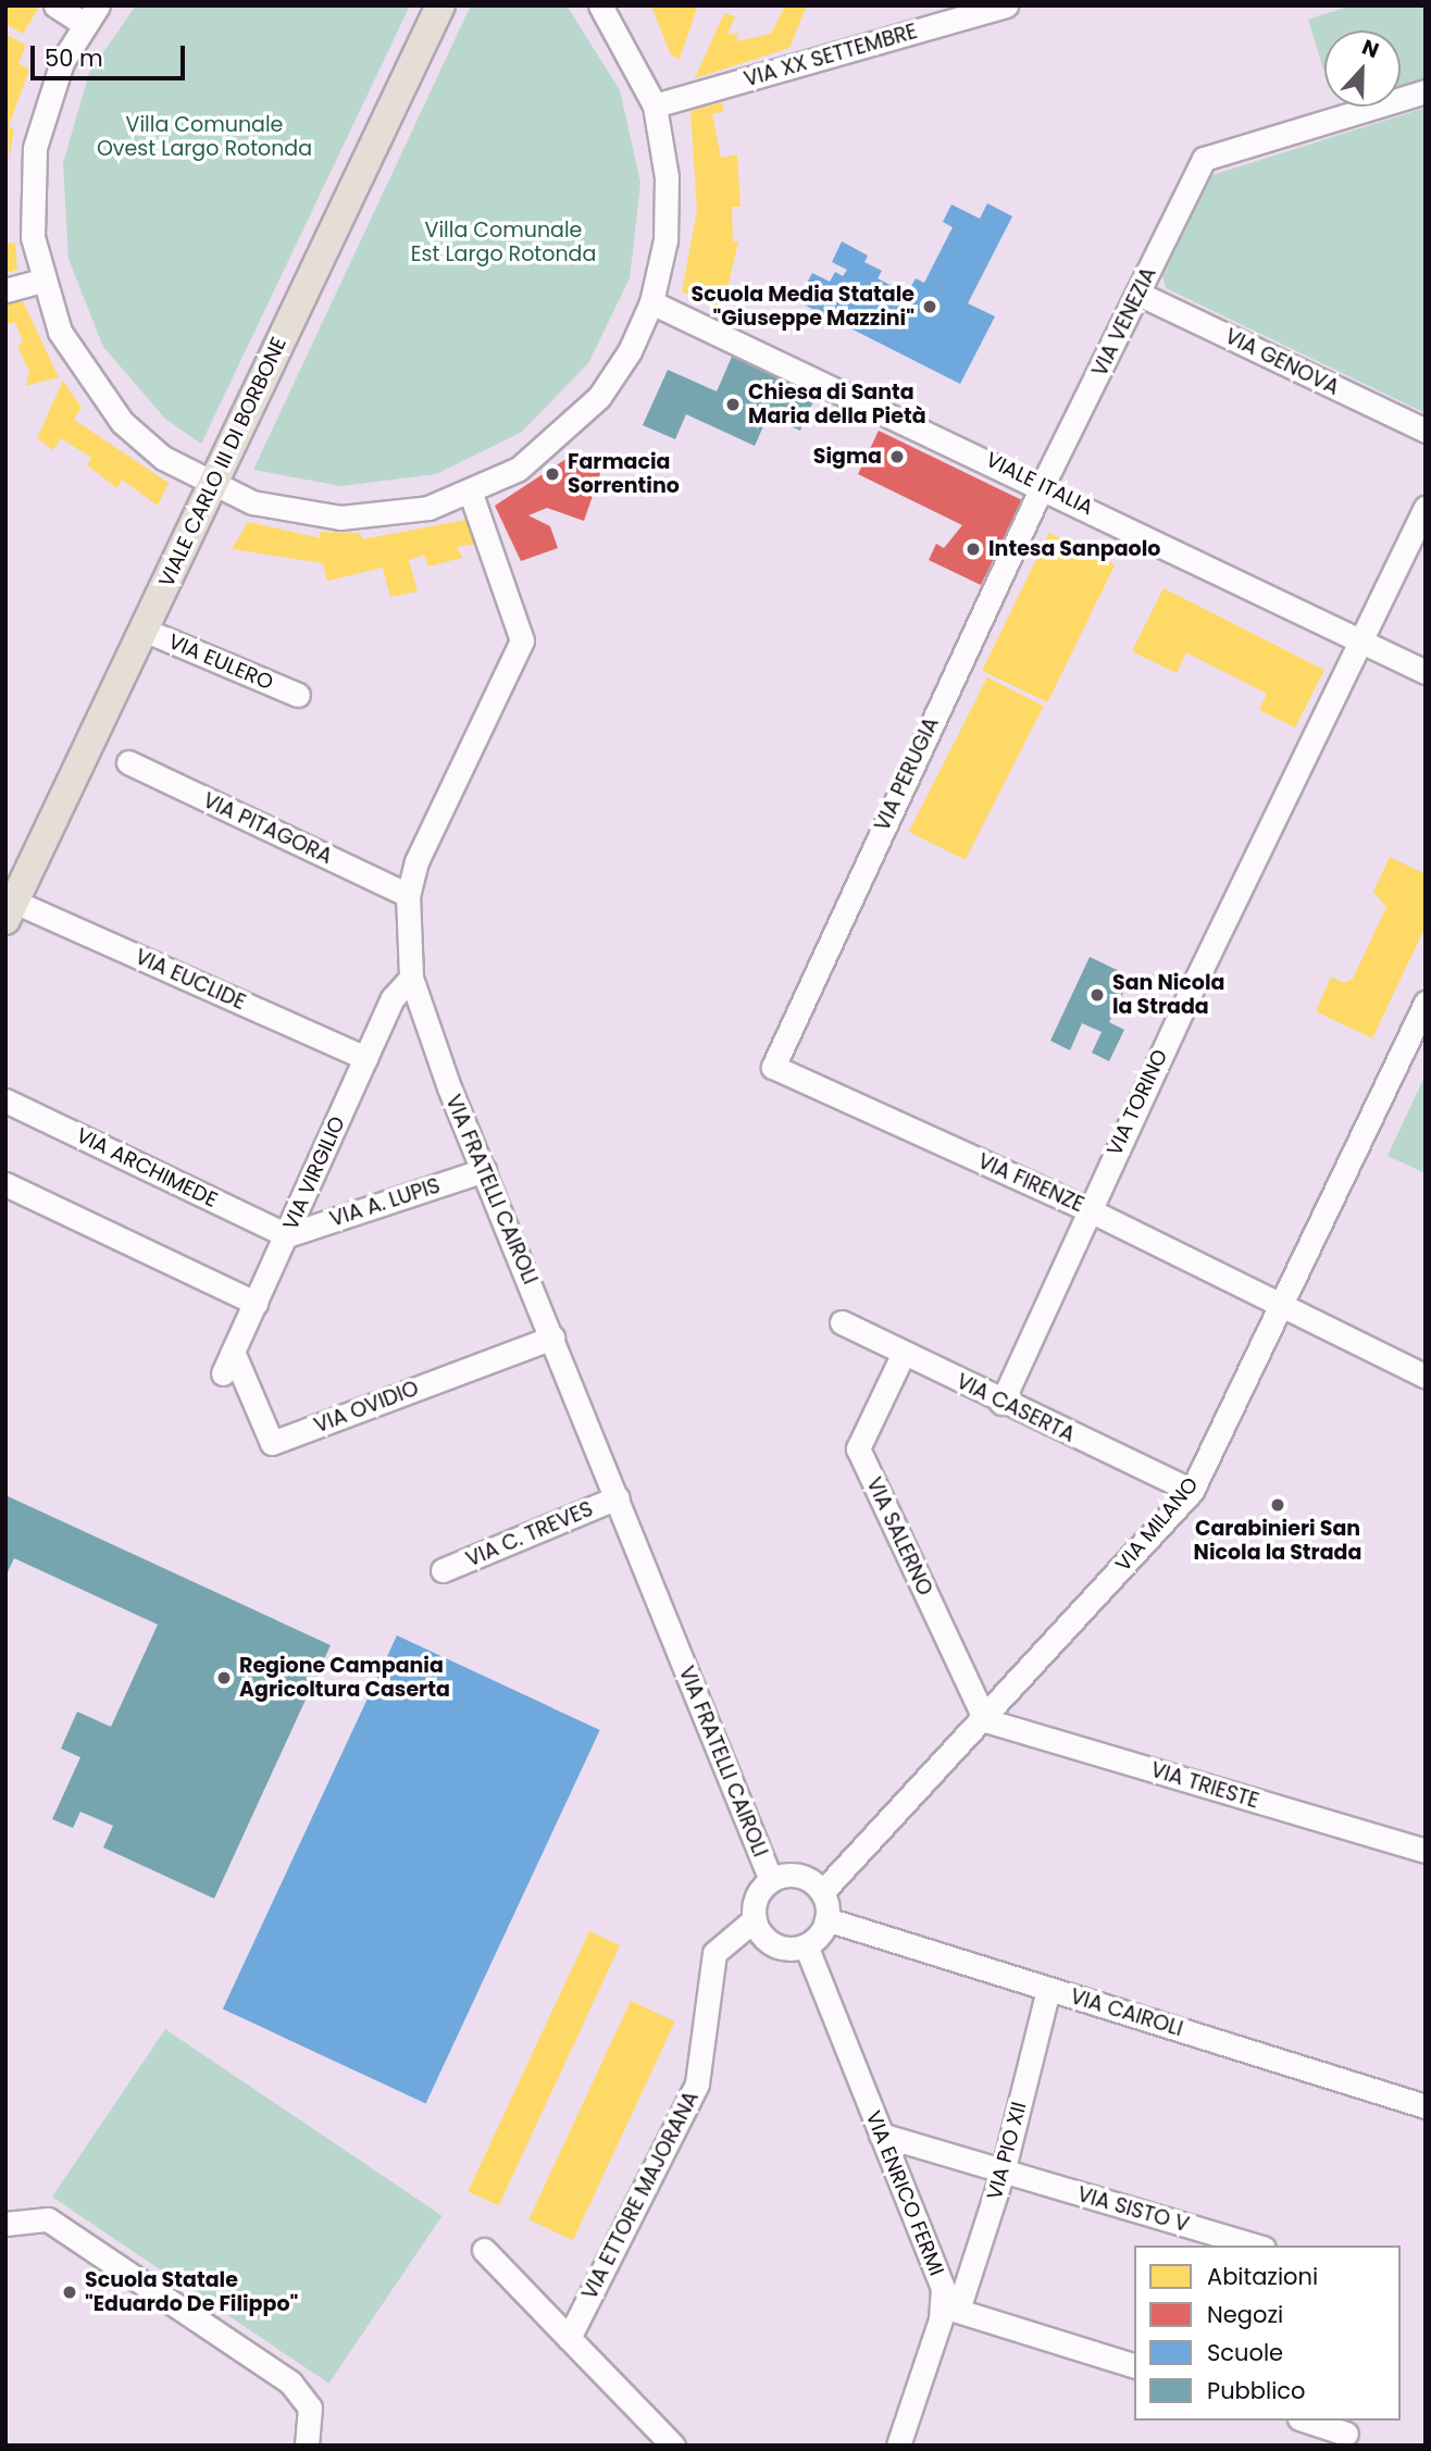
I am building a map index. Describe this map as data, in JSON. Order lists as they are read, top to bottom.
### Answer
{
  "streets": {
    "main road": ["VIALE CARLO III DI BORBONE"],
    "street": [
      "VIA XX SETTEMBRE",
      "VIA VENEZIA",
      "VIA GENOVA",
      "VIALE ITALIA",
      "VIA EULERO",
      "VIA PERUGIA",
      "VIA PITAGORA",
      "VIA EUCLIDE",
      "VIA TORINO",
      "VIA ARCHIMEDE",
      "VIA VIRGILIO",
      "VIA FIRENZE",
      "VIA FRATELLI CAIROLI",
      "VIA A. LUPIS",
      "VIA OVIDIO",
      "VIA CASERTA",
      "VIA MILANO",
      "VIA C. TREVES",
      "VIA SALERNO",
      "VIA TRIESTE",
      "VIA CAIROLI",
      "VIA PIO XII",
      "VIA ENRICO FERMI",
      "VIA ETTORE MAJORANA",
      "VIA SISTO V"
    ]
  },
  "crossings": [
    ["VIA VENEZIA", "VIA GENOVA"],
    ["VIA VENEZIA", "VIALE ITALIA"],
    ["VIA VENEZIA", "VIA PERUGIA"],
    ["VIALE CARLO III DI BORBONE", "VIA EULERO"],
    ["VIALE CARLO III DI BORBONE", "VIA EUCLIDE"],
    ["VIALE ITALIA", "VIA PERUGIA"],
    ["VIALE ITALIA", "VIA TORINO"],
    ["VIA PERUGIA", "VIA FIRENZE"],
    ["VIA PITAGORA", "VIA FRATELLI CAIROLI"],
    ["VIA EUCLIDE", "VIA VIRGILIO"],
    ["VIA TORINO", "VIA FIRENZE"],
    ["VIA TORINO", "VIA CASERTA"],
    ["VIA ARCHIMEDE", "VIA VIRGILIO"],
    ["VIA ARCHIMEDE", "VIA A. LUPIS"],
    ["VIA VIRGILIO", "VIA FRATELLI CAIROLI"],
    ["VIA VIRGILIO", "VIA A. LUPIS"],
    ["VIA VIRGILIO", "VIA OVIDIO"],
    ["VIA FIRENZE", "VIA MILANO"],
    ["VIA FRATELLI CAIROLI", "VIA A. LUPIS"],
    ["VIA FRATELLI CAIROLI", "VIA OVIDIO"],
    ["VIA FRATELLI CAIROLI", "VIA MILANO"],
    ["VIA FRATELLI CAIROLI", "VIA C. TREVES"],
    ["VIA FRATELLI CAIROLI", "VIA CAIROLI"],
    ["VIA FRATELLI CAIROLI", "VIA ENRICO FERMI"],
    ["VIA FRATELLI CAIROLI", "VIA ETTORE MAJORANA"],
    ["VIA CASERTA", "VIA MILANO"],
    ["VIA CASERTA", "VIA SALERNO"],
    ["VIA MILANO", "VIA SALERNO"],
    ["VIA MILANO", "VIA TRIESTE"],
    ["VIA MILANO", "VIA CAIROLI"],
    ["VIA MILANO", "VIA ENRICO FERMI"],
    ["VIA MILANO", "VIA ETTORE MAJORANA"],
    ["VIA SALERNO", "VIA TRIESTE"],
    ["VIA CAIROLI", "VIA PIO XII"],
    ["VIA CAIROLI", "VIA ENRICO FERMI"],
    ["VIA CAIROLI", "VIA ETTORE MAJORANA"],
    ["VIA PIO XII", "VIA ENRICO FERMI"],
    ["VIA PIO XII", "VIA SISTO V"],
    ["VIA ENRICO FERMI", "VIA ETTORE MAJORANA"],
    ["VIA ENRICO FERMI", "VIA SISTO V"]
  ],
  "parks": ["Villa Comunale Ovest Largo Rotonda", "Villa Comunale Est Largo Rotonda"],
  "places": [
    "Scuola Media Statale \"Giuseppe Mazzini\"",
    "Chiesa di Santa Maria della Pietà",
    "Sigma",
    "Farmacia Sorrentino",
    "Intesa Sanpaolo",
    "San Nicola la Strada",
    "Carabinieri San Nicola la Strada",
    "Regione Campania Agricoltura Caserta",
    "Scuola Statale \"Eduardo De Filippo\""
  ],
  "legend": [
    "Abitazioni",
    "Negozi",
    "Scuole",
    "Pubblico"
  ],
  "scale_bar": "50 m",
  "north": "top"
}
